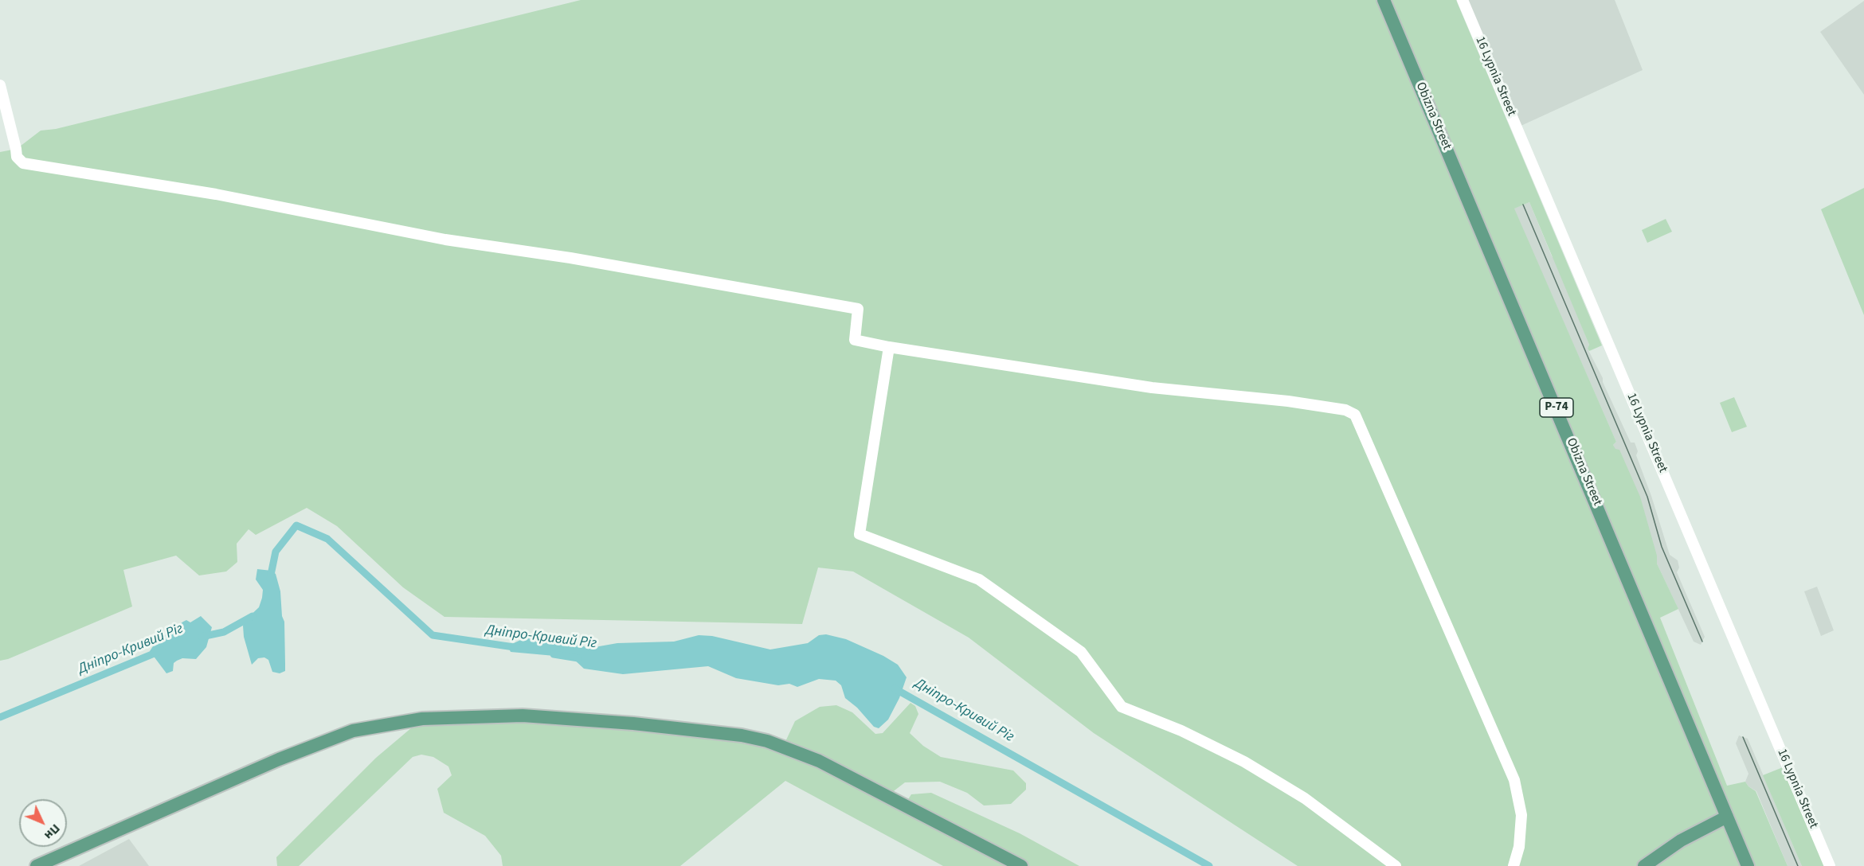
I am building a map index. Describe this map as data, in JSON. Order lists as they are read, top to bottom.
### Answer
{
  "streets": {
    "main road": ["Obizna Street", "Р-74"],
    "street": ["16 Lypnia Street"]
  },
  "water": ["Дніпро-Кривий Ріг"],
  "north": "bottom right"
}
